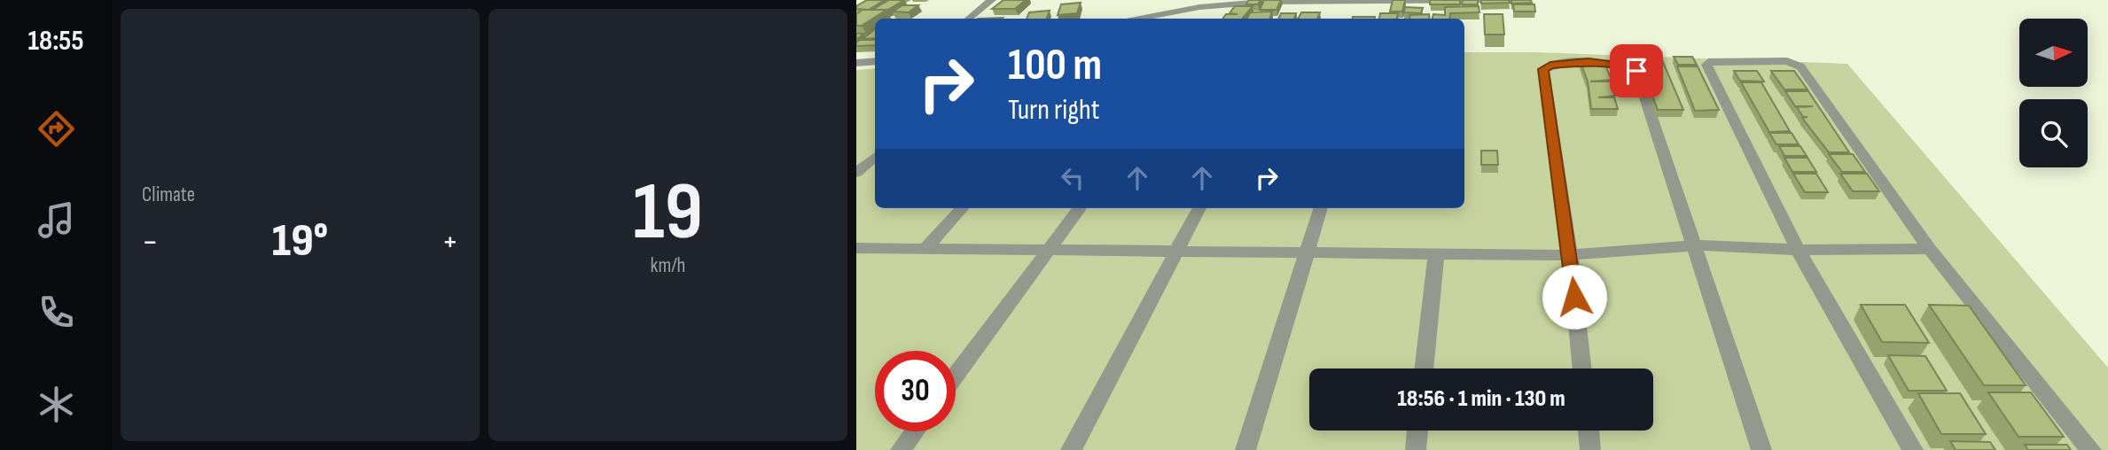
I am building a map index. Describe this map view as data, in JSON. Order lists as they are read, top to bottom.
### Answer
{
  "north": "right",
  "page": {
    "tabs": "18:55",
    "tile": [
      "Climate",
      ["19", "km/h"]
    ],
    "turn": ["100 m", "Turn right"],
    "heat": ["−", "19°", "+"],
    "limit": "30",
    "trip": "18:56 · 1 min · 130 m"
  }
}
